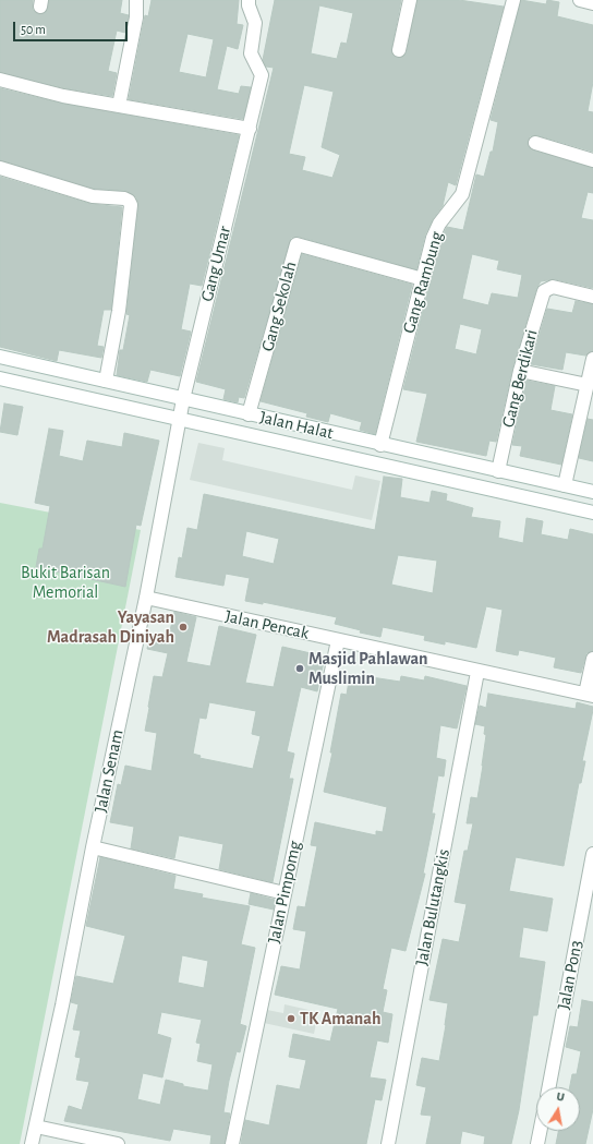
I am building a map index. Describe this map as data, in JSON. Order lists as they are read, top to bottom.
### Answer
{
  "streets": {
    "street": [
      "Gang Umar",
      "Gang Rambung",
      "Gang Sekolah",
      "Gang Berdikari",
      "Jalan Halat",
      "Jalan Pencak",
      "Jalan Senam",
      "Jalan Pimpomg",
      "Jalan Bulutangkis",
      "Jalan Pon3"
    ]
  },
  "crossings": [
    ["Gang Umar", "Jalan Halat"],
    ["Gang Umar", "Jalan Senam"],
    ["Gang Rambung", "Gang Sekolah"],
    ["Gang Rambung", "Jalan Halat"],
    ["Gang Sekolah", "Jalan Halat"],
    ["Gang Berdikari", "Jalan Halat"],
    ["Jalan Halat", "Jalan Senam"],
    ["Jalan Pencak", "Jalan Senam"],
    ["Jalan Pencak", "Jalan Pimpomg"],
    ["Jalan Pencak", "Jalan Bulutangkis"]
  ],
  "parks": ["Bukit Barisan Memorial"],
  "places": ["Yayasan Madrasah Diniyah", "Masjid Pahlawan Muslimin", "TK Amanah"],
  "scale_bar": "50 m",
  "north": "top"
}
